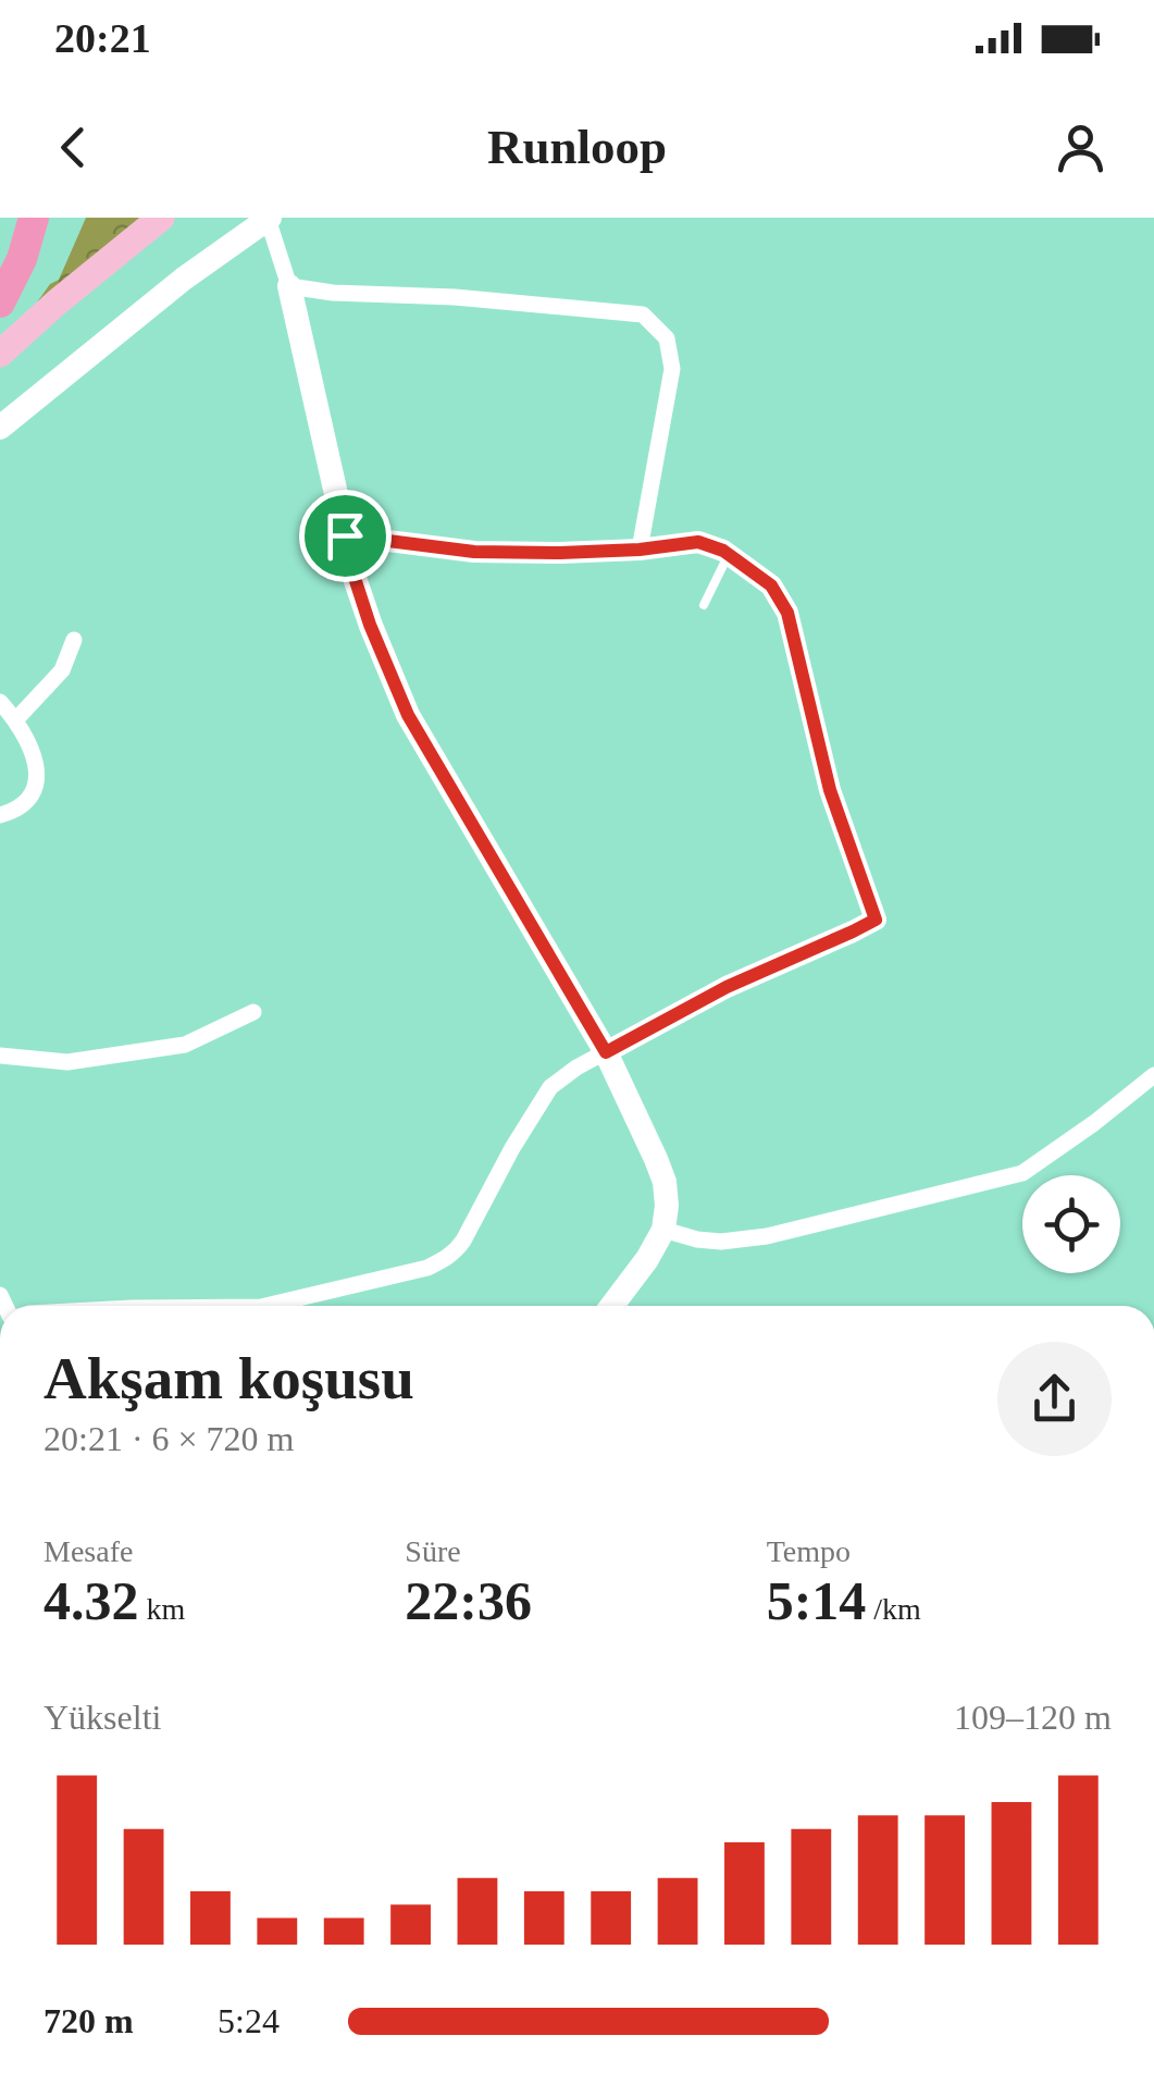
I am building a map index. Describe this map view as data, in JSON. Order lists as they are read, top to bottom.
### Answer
{
  "page": {
    "status": "20:21",
    "header": "Runloop",
    "heading": ["Akşam koşusu", "20:21 · 6 × 720 m"],
    "stats": [
      ["Mesafe", "4.32 km"],
      ["Süre", "22:36"],
      ["Tempo", "5:14 /km"]
    ],
    "chart": ["Yükselti", "109–120 m"],
    "list": [
      {
        "name": "720 m",
        "note": "5:24"
      }
    ]
  }
}
